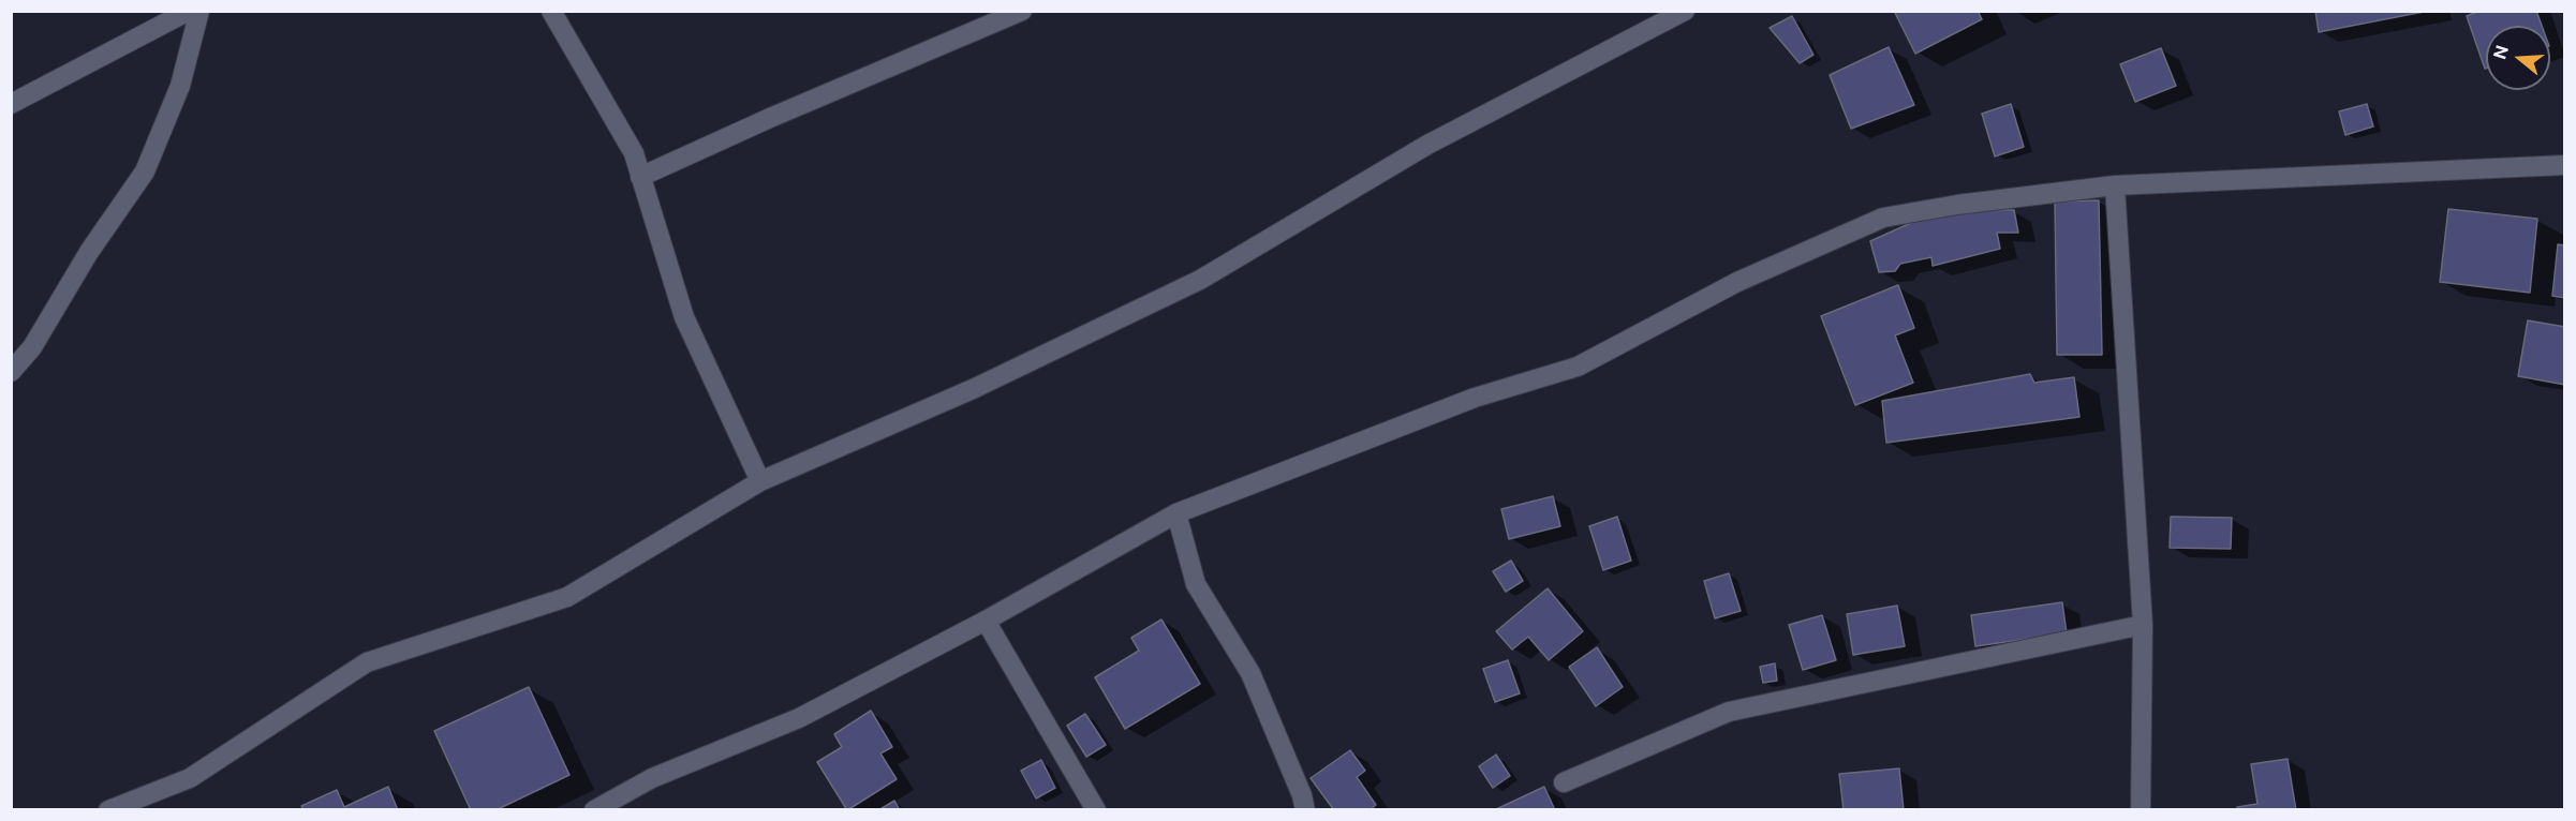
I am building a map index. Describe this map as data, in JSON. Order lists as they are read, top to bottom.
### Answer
{
  "north": "left"
}
